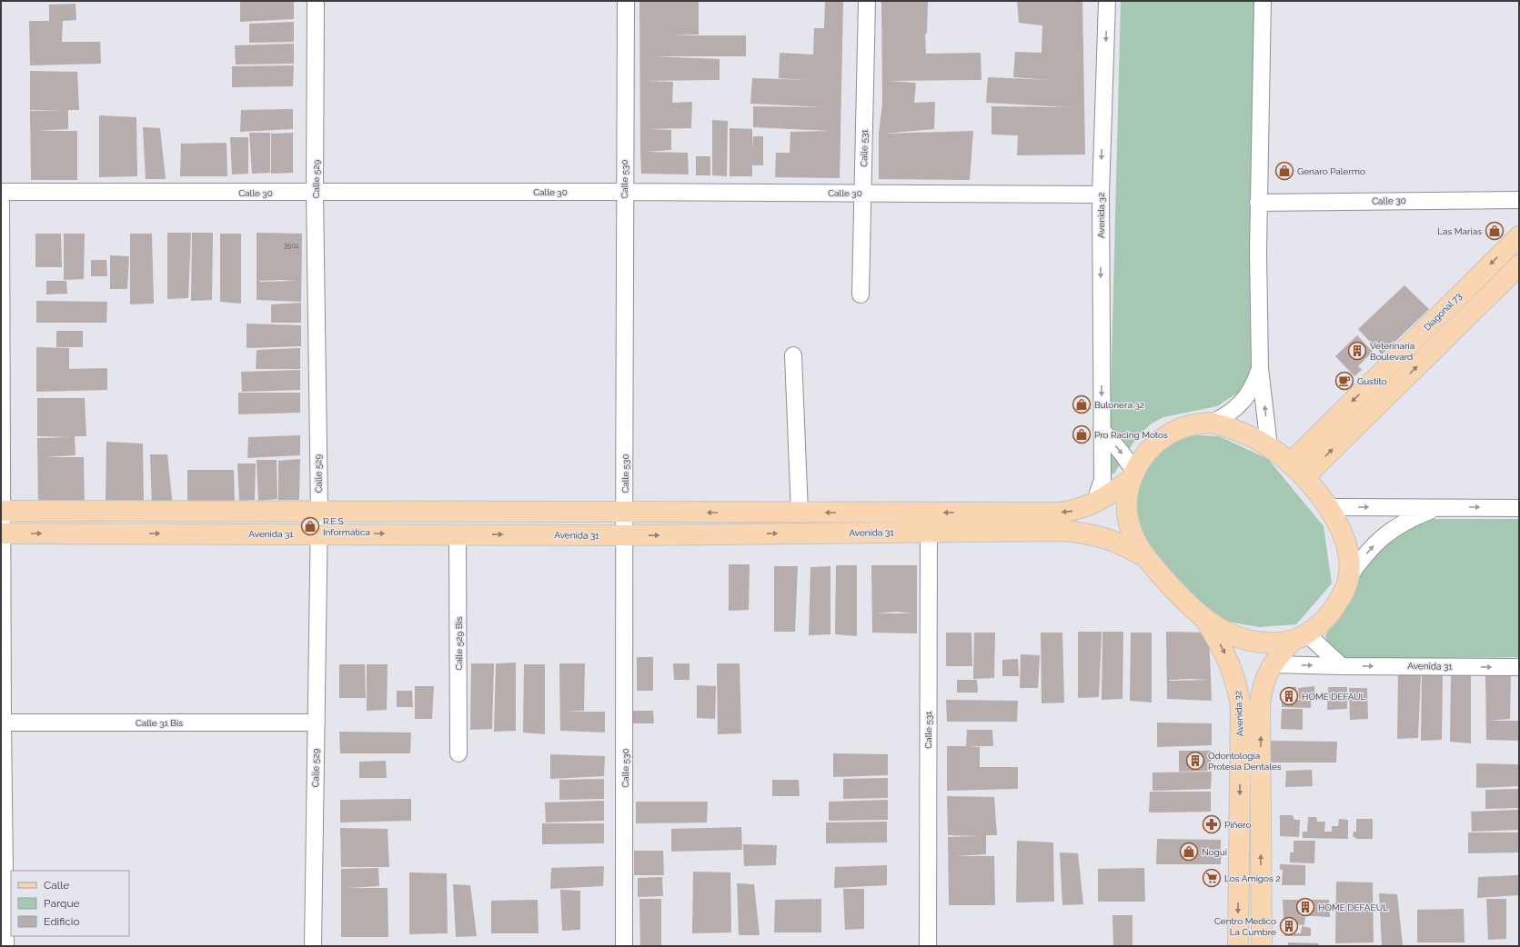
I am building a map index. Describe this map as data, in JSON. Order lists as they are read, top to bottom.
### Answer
{
  "streets": {
    "main road": ["Avenida 32", "Diagonal 73", "Avenida 31"],
    "street": [
      "Calle 531",
      "Calle 529",
      "Calle 530",
      "Calle 30",
      "Calle 529 Bis",
      "Calle 31 Bis"
    ]
  },
  "crossings": [
    ["Calle 531", "Calle 30"],
    ["Calle 531", "Avenida 31"],
    ["Calle 529", "Calle 30"],
    ["Calle 529", "Avenida 31"],
    ["Calle 529", "Calle 31 Bis"],
    ["Calle 530", "Calle 30"],
    ["Calle 530", "Avenida 31"],
    ["Calle 30", "Avenida 32"],
    ["Avenida 32", "Avenida 31"],
    ["Avenida 31", "Calle 529 Bis"]
  ],
  "one_way": ["Avenida 32"],
  "places": {
    "shop": [
      "Genaro Palermo",
      "Las Marias",
      "Bulonera 32",
      "Pro Racing Motos",
      "R.E.S. Informática",
      "Nogui"
    ],
    "building": [
      "Veterinaría Boulevard",
      "HOME DEFAUL",
      "Odontología Protesia Dentales",
      "HOME DEFAEUL",
      "Centro Medico La Cumbre"
    ],
    "cafe": ["Gustito"],
    "pharmacy": ["Piñero"],
    "supermarket": ["Los Amigos 2"]
  },
  "house_numbers": ["3501"],
  "legend": ["Calle", "Parque", "Edificio"]
}
